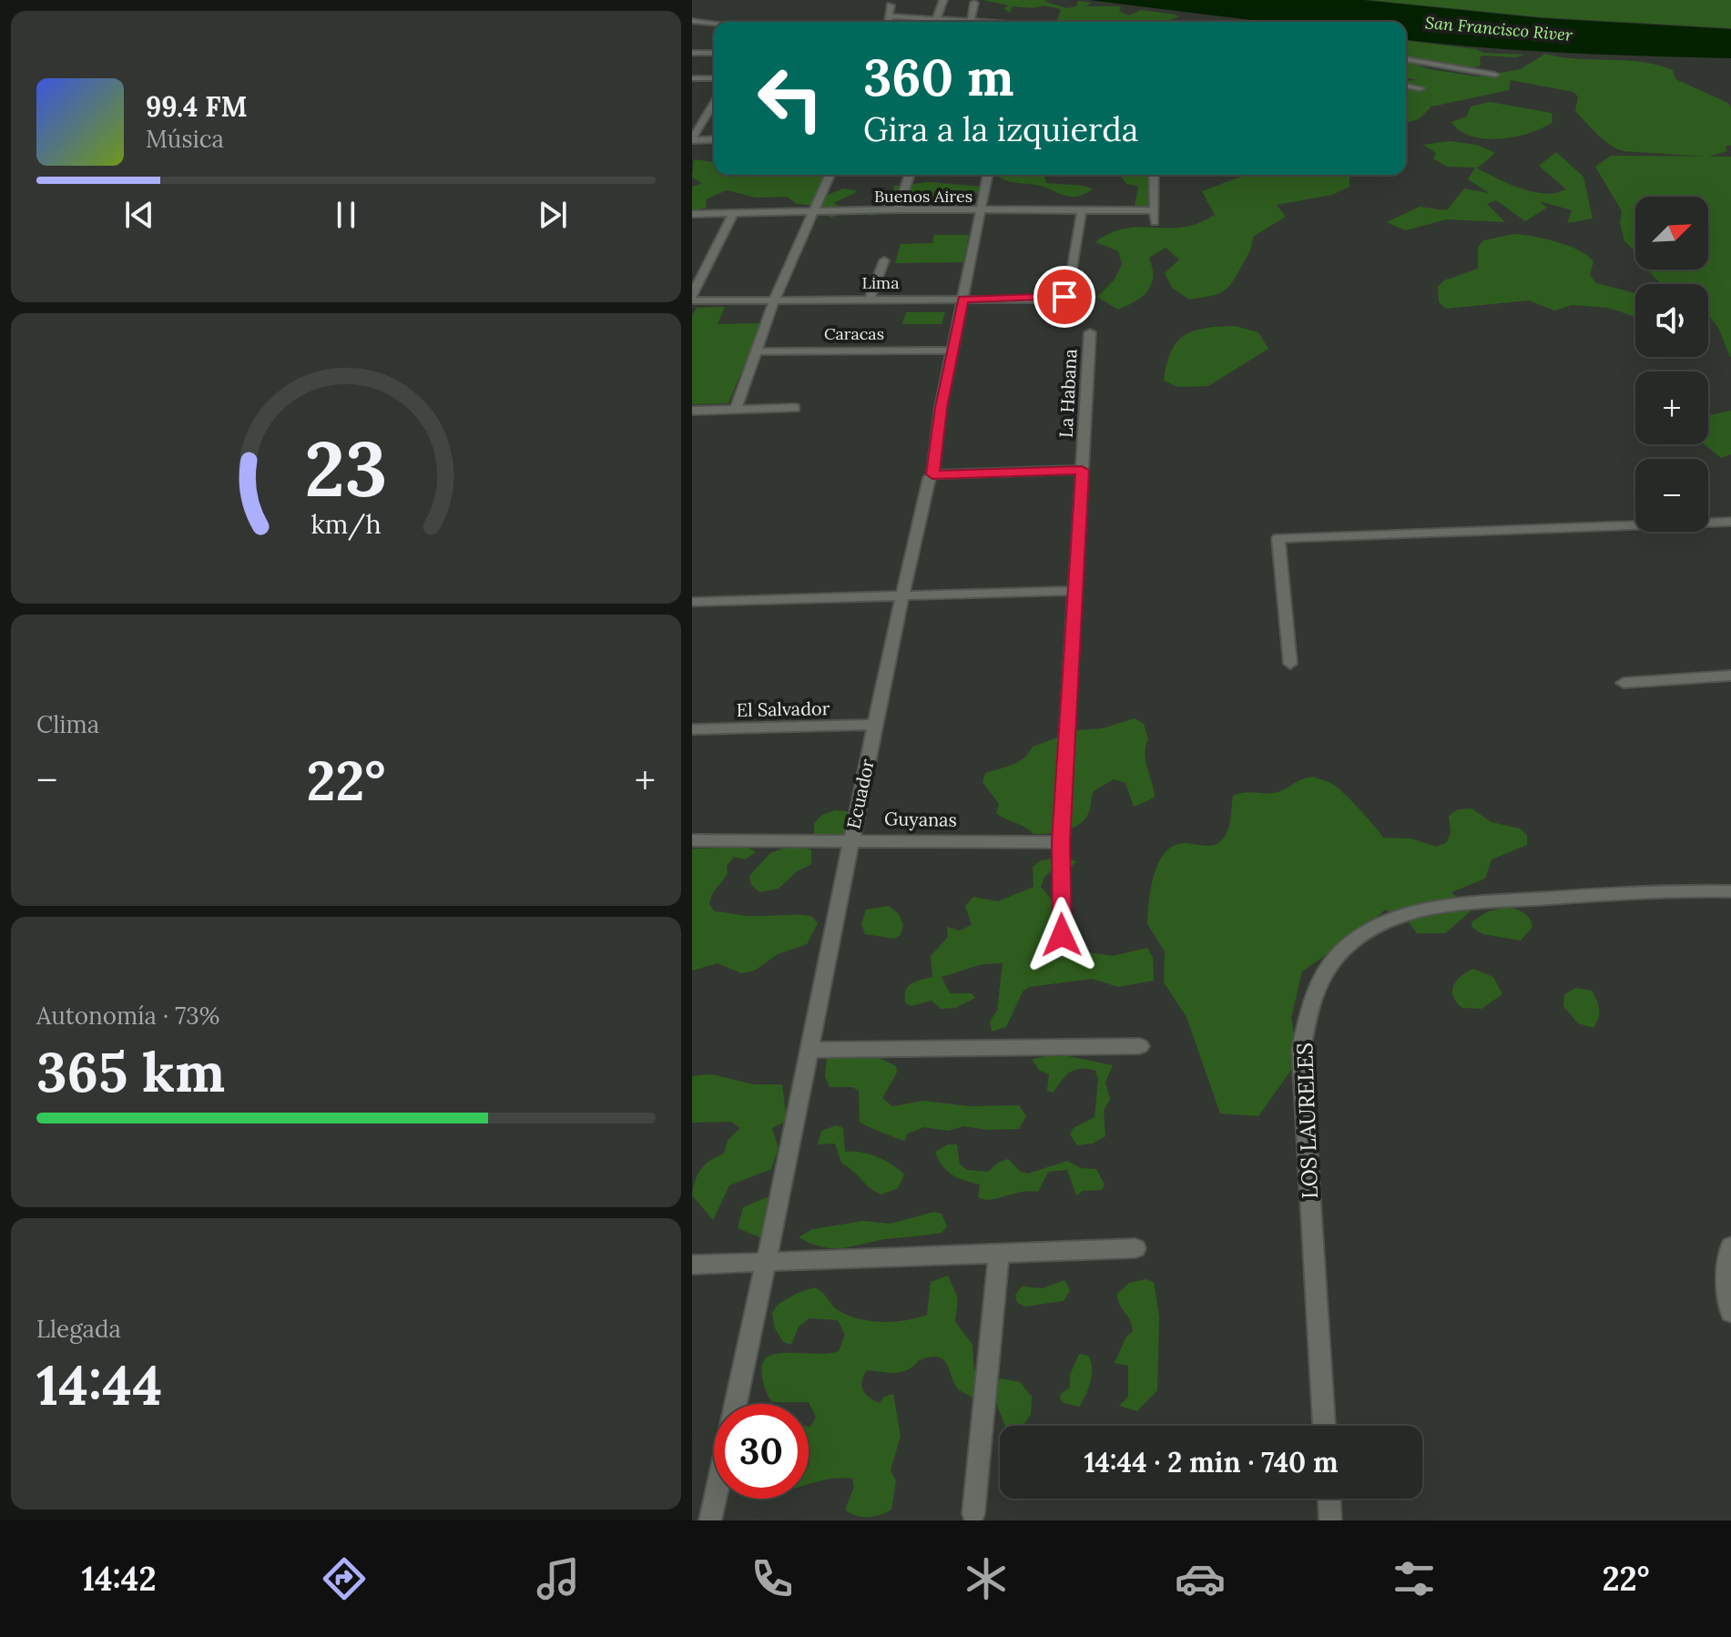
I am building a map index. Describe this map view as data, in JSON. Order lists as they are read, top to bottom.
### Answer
{
  "streets": {
    "street": [
      "Buenos Aires",
      "Lima",
      "Caracas",
      "La Habana",
      "El Salvador",
      "Ecuador",
      "Guyanas",
      "LOS LAURELES"
    ]
  },
  "crossings": [
    ["Buenos Aires", "Lima"],
    ["Buenos Aires", "Ecuador"],
    ["Lima", "Ecuador"],
    ["Caracas", "Ecuador"],
    ["La Habana", "Guyanas"],
    ["El Salvador", "Ecuador"],
    ["Ecuador", "Guyanas"]
  ],
  "water": ["San Francisco River"],
  "north": "top right",
  "page": {
    "turn": ["360 m", "Gira a la izquierda"],
    "song": ["99.4 FM", "Música"],
    "map_buttons": ["+", "−"],
    "tile": [
      "Clima",
      ["Autonomía · 73%", "365 km"],
      ["Llegada", "14:44"]
    ],
    "heat": ["−", "22°", "+"],
    "limit": "30",
    "trip": "14:44 · 2 min · 740 m",
    "tabs": ["14:42", "22°"],
    "gauge": ["23", "km/h"]
  }
}
